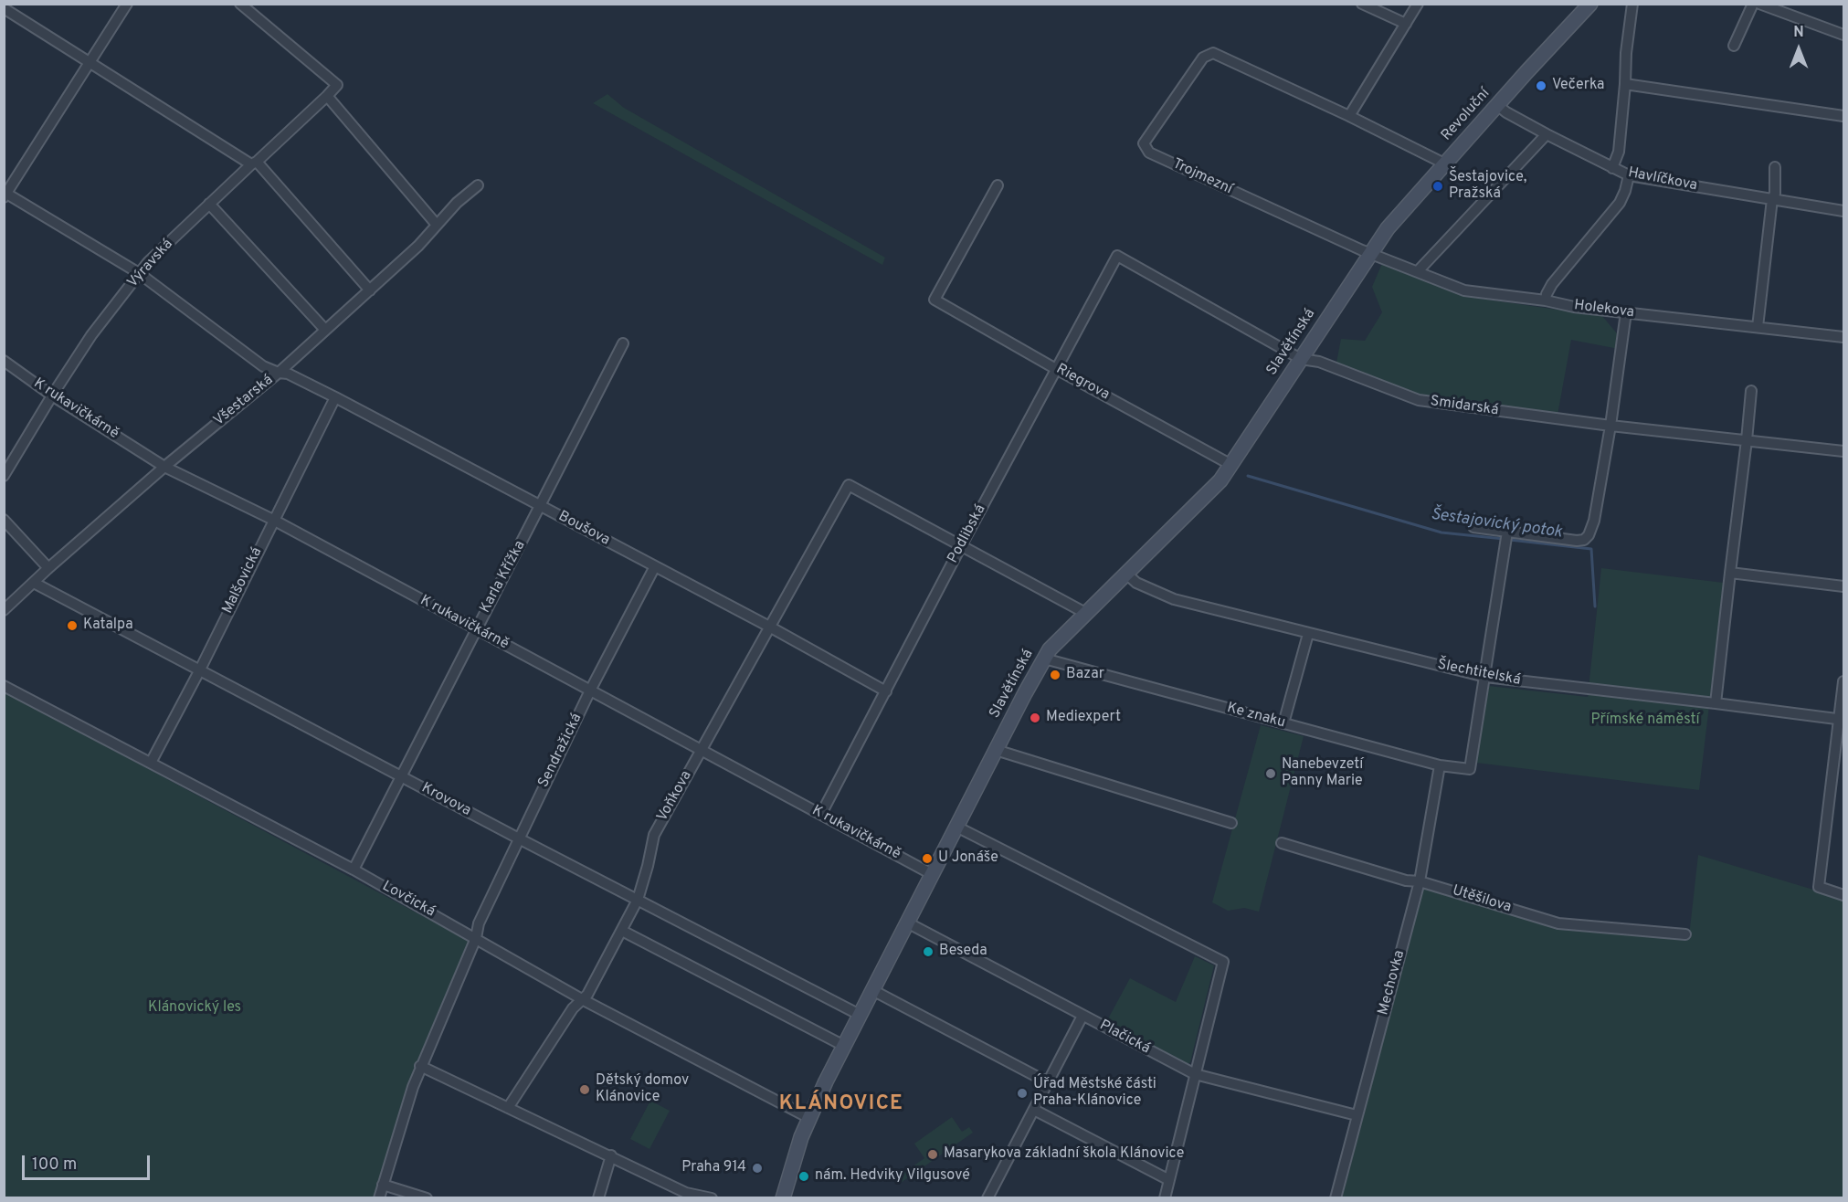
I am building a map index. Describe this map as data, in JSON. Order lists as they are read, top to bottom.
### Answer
{
  "streets": {
    "street": [
      "Revoluční",
      "Trojmezní",
      "Havlíčkova",
      "Výravská",
      "Holekova",
      "Slavětínská",
      "Riegrova",
      "Všestarská",
      "Smidarská",
      "K rukavičkárně",
      "Boušova",
      "Podlibská",
      "Karla Křížka",
      "Malšovická",
      "Šlechtitelská",
      "Ke znaku",
      "Sendražická",
      "Voňkova",
      "Krovova",
      "Lovčická",
      "Utěšilova",
      "Mechovka",
      "Plačická"
    ]
  },
  "crossings": [
    ["Revoluční", "Trojmezní"],
    ["Revoluční", "Havlíčkova"],
    ["Revoluční", "Holekova"],
    ["Revoluční", "Slavětínská"],
    ["Trojmezní", "Holekova"],
    ["Trojmezní", "Slavětínská"],
    ["Výravská", "K rukavičkárně"],
    ["Výravská", "Boušova"],
    ["Holekova", "Slavětínská"],
    ["Slavětínská", "Riegrova"],
    ["Slavětínská", "Smidarská"],
    ["Slavětínská", "K rukavičkárně"],
    ["Slavětínská", "Šlechtitelská"],
    ["Slavětínská", "Ke znaku"],
    ["Slavětínská", "Krovova"],
    ["Slavětínská", "Lovčická"],
    ["Slavětínská", "Plačická"],
    ["Riegrova", "Podlibská"],
    ["Všestarská", "K rukavičkárně"],
    ["Všestarská", "Boušova"],
    ["Všestarská", "Krovova"],
    ["Smidarská", "Podlibská"],
    ["K rukavičkárně", "Podlibská"],
    ["K rukavičkárně", "Karla Křížka"],
    ["K rukavičkárně", "Malšovická"],
    ["K rukavičkárně", "Sendražická"],
    ["K rukavičkárně", "Voňkova"],
    ["Boušova", "Podlibská"],
    ["Boušova", "Karla Křížka"],
    ["Boušova", "Malšovická"],
    ["Boušova", "Sendražická"],
    ["Boušova", "Voňkova"],
    ["Podlibská", "Voňkova"],
    ["Karla Křížka", "Krovova"],
    ["Karla Křížka", "Lovčická"],
    ["Malšovická", "Krovova"],
    ["Malšovická", "Lovčická"],
    ["Šlechtitelská", "Ke znaku"],
    ["Ke znaku", "Mechovka"],
    ["Sendražická", "Krovova"],
    ["Sendražická", "Lovčická"],
    ["Voňkova", "Krovova"],
    ["Voňkova", "Lovčická"],
    ["Utěšilova", "Mechovka"],
    ["Mechovka", "Plačická"]
  ],
  "districts": ["KLÁNOVICE"],
  "water": ["Šestajovický potok"],
  "parks": ["Přímské náměstí", "Klánovický les"],
  "places": [
    "Večerka",
    "Šestajovice, Pražská",
    "Katalpa",
    "Bazar",
    "Mediexpert",
    "Nanebevzetí Panny Marie",
    "U Jonáše",
    "Beseda",
    "Dětský domov Klánovice",
    "Úřad Městské části Praha-Klánovice",
    "Masarykova základní škola Klánovice",
    "Praha 914",
    "nám. Hedviky Vilgusové"
  ],
  "scale_bar": "100 m",
  "north": "top"
}
